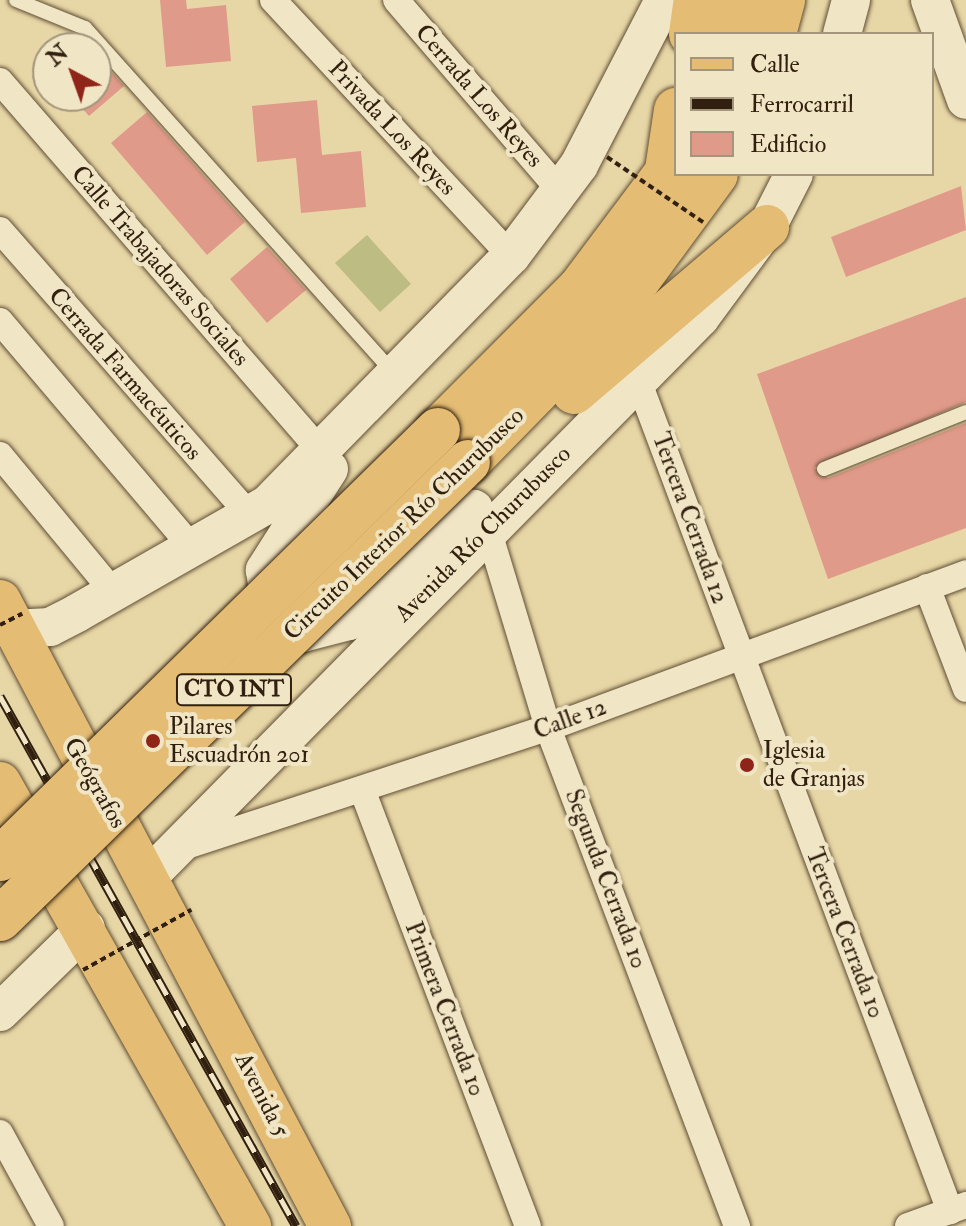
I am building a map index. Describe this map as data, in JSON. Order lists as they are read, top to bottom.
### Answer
{
  "streets": {
    "highway": ["Circuito Interior Río Churubusco", "CTO INT"],
    "main road": ["Avenida Río Churubusco", "Geógrafos", "Avenida 5"],
    "street": [
      "Cerrada Los Reyes",
      "Privada Los Reyes",
      "Calle Trabajadoras Sociales",
      "Cerrada Farmacéuticos",
      "Tercera Cerrada 12",
      "Calle 12",
      "Segunda Cerrada 10",
      "Tercera Cerrada 10",
      "Primera Cerrada 10"
    ]
  },
  "crossings": [
    ["Tercera Cerrada 12", "Avenida Río Churubusco"],
    ["Tercera Cerrada 12", "Calle 12"],
    ["Tercera Cerrada 12", "Tercera Cerrada 10"],
    ["Avenida Río Churubusco", "Calle 12"],
    ["Avenida Río Churubusco", "Geógrafos"],
    ["Avenida Río Churubusco", "Segunda Cerrada 10"],
    ["Calle 12", "Geógrafos"],
    ["Calle 12", "Segunda Cerrada 10"],
    ["Calle 12", "Tercera Cerrada 10"],
    ["Calle 12", "Primera Cerrada 10"],
    ["Geógrafos", "Avenida 5"]
  ],
  "places": ["Pilares Escuadrón 201", "Iglesia de Granjas"],
  "legend": ["Calle", "Ferrocarril", "Edificio"],
  "north": "top left"
}
